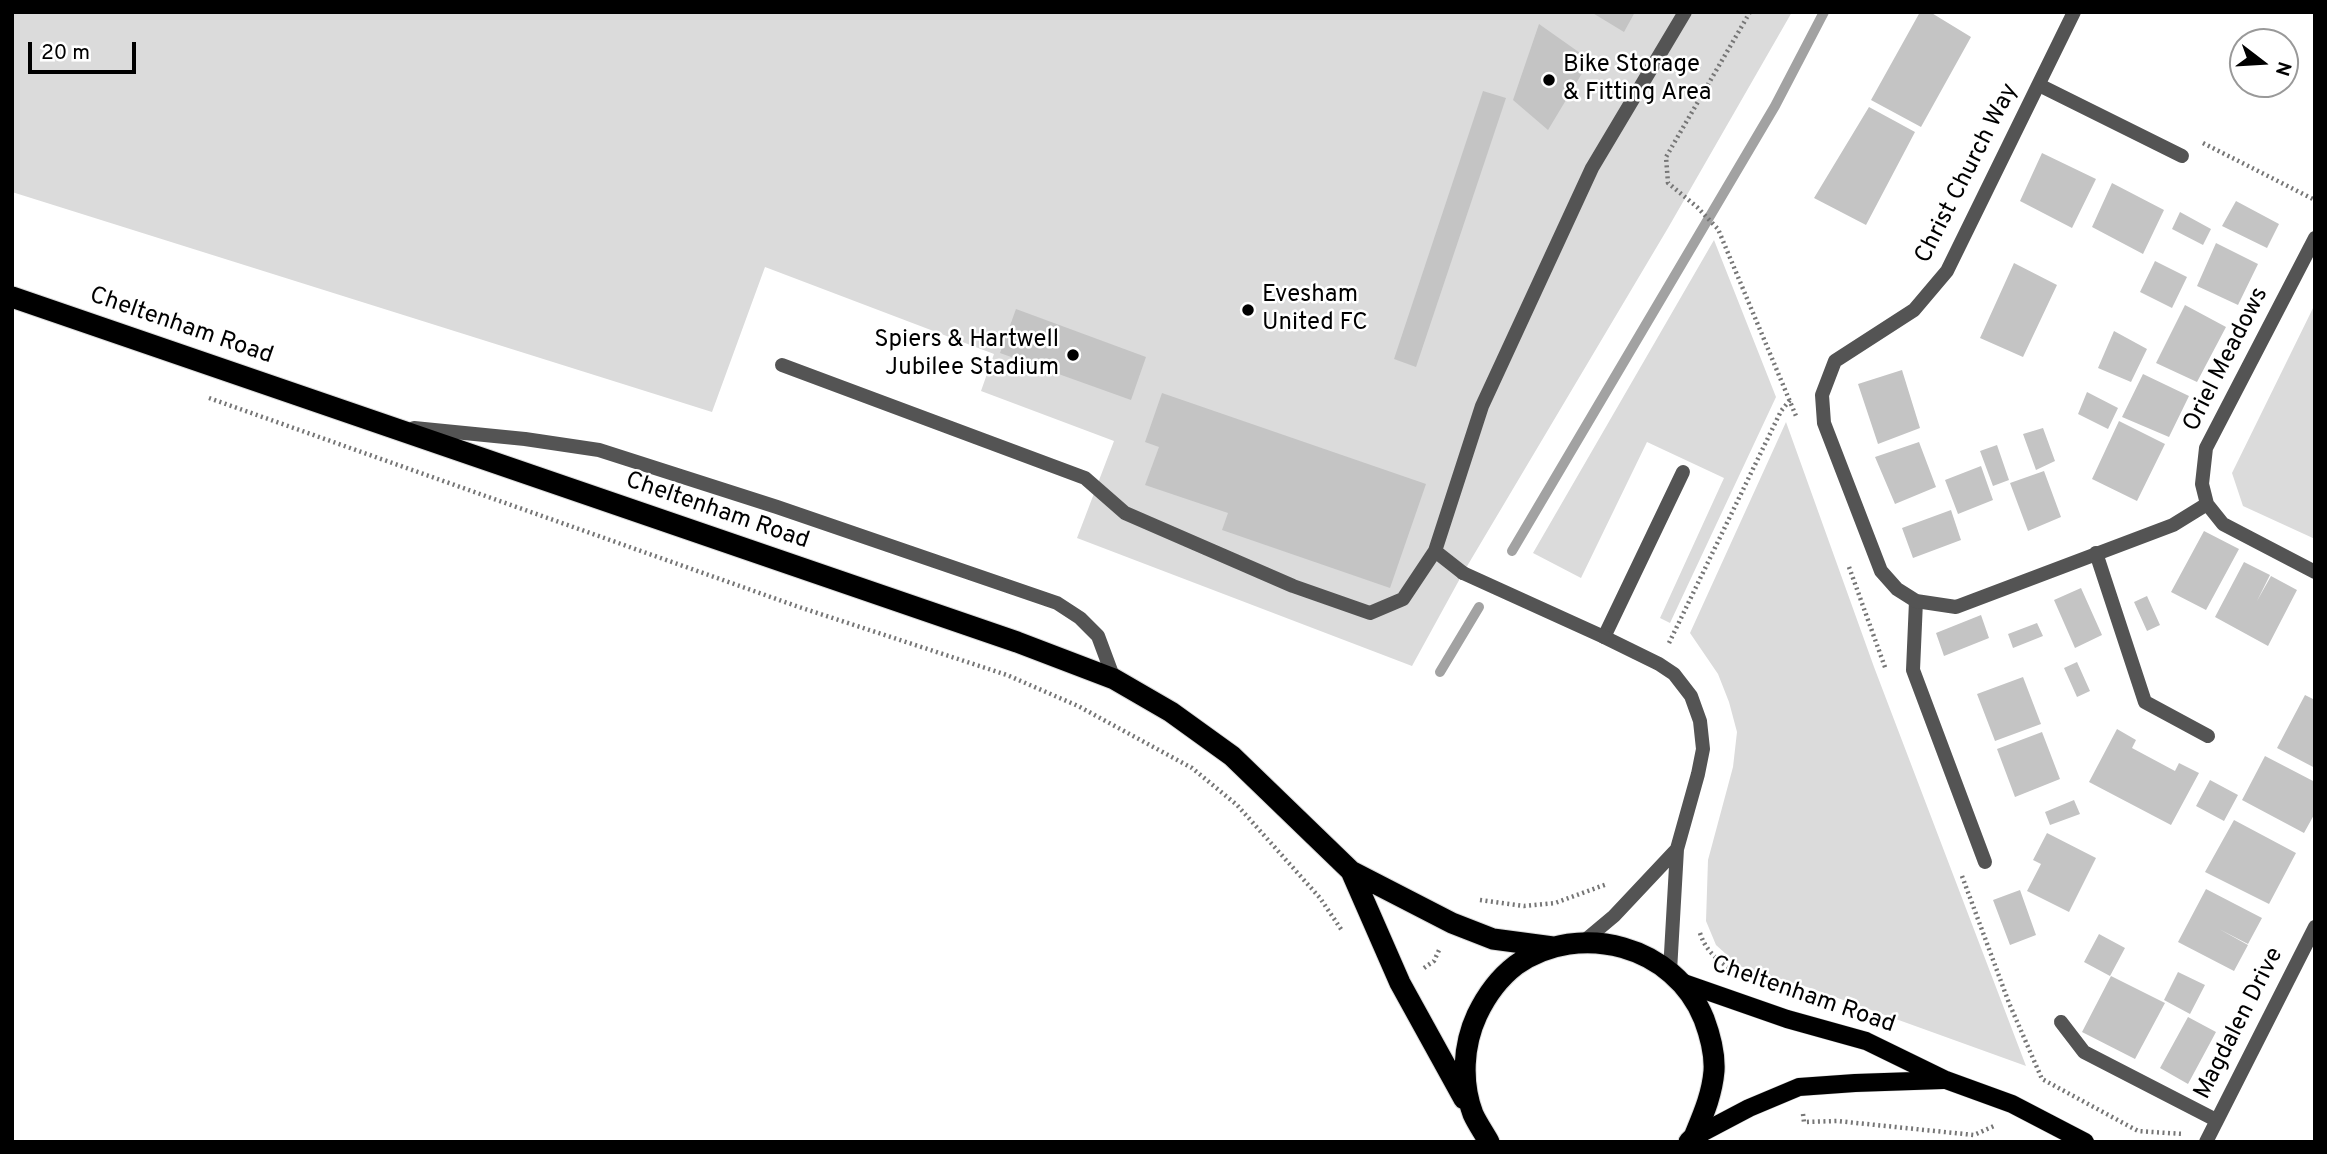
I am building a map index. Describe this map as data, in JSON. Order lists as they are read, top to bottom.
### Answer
{
  "streets": {
    "highway": ["Cheltenham Road"],
    "street": ["Christ Church Way", "Oriel Meadows", "Magdalen Drive"]
  },
  "crossings": [
    ["Christ Church Way", "Oriel Meadows"]
  ],
  "places": ["Bike Storage & Fitting Area", "Evesham United FC", "Spiers & Hartwell Jubilee Stadium"],
  "scale_bar": "20 m",
  "north": "right"
}
